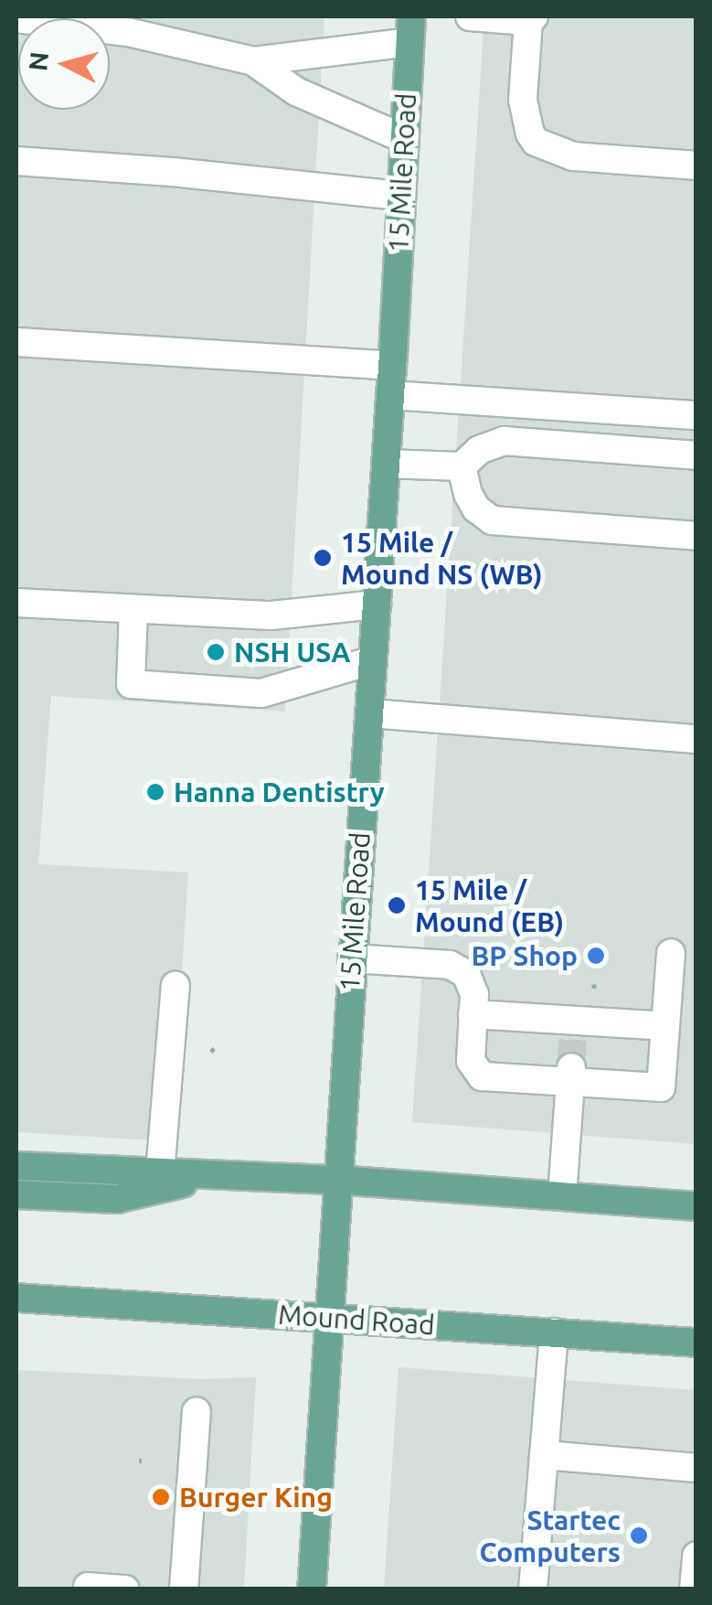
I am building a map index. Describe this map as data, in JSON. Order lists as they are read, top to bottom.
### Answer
{
  "streets": {
    "main road": ["15 Mile Road", "Mound Road"]
  },
  "crossings": [
    ["15 Mile Road", "Mound Road"]
  ],
  "places": [
    "15 Mile / Mound NS (WB)",
    "NSH USA",
    "Hanna Dentistry",
    "15 Mile / Mound (EB)",
    "BP Shop",
    "Burger King",
    "Startec Computers"
  ],
  "north": "left"
}
